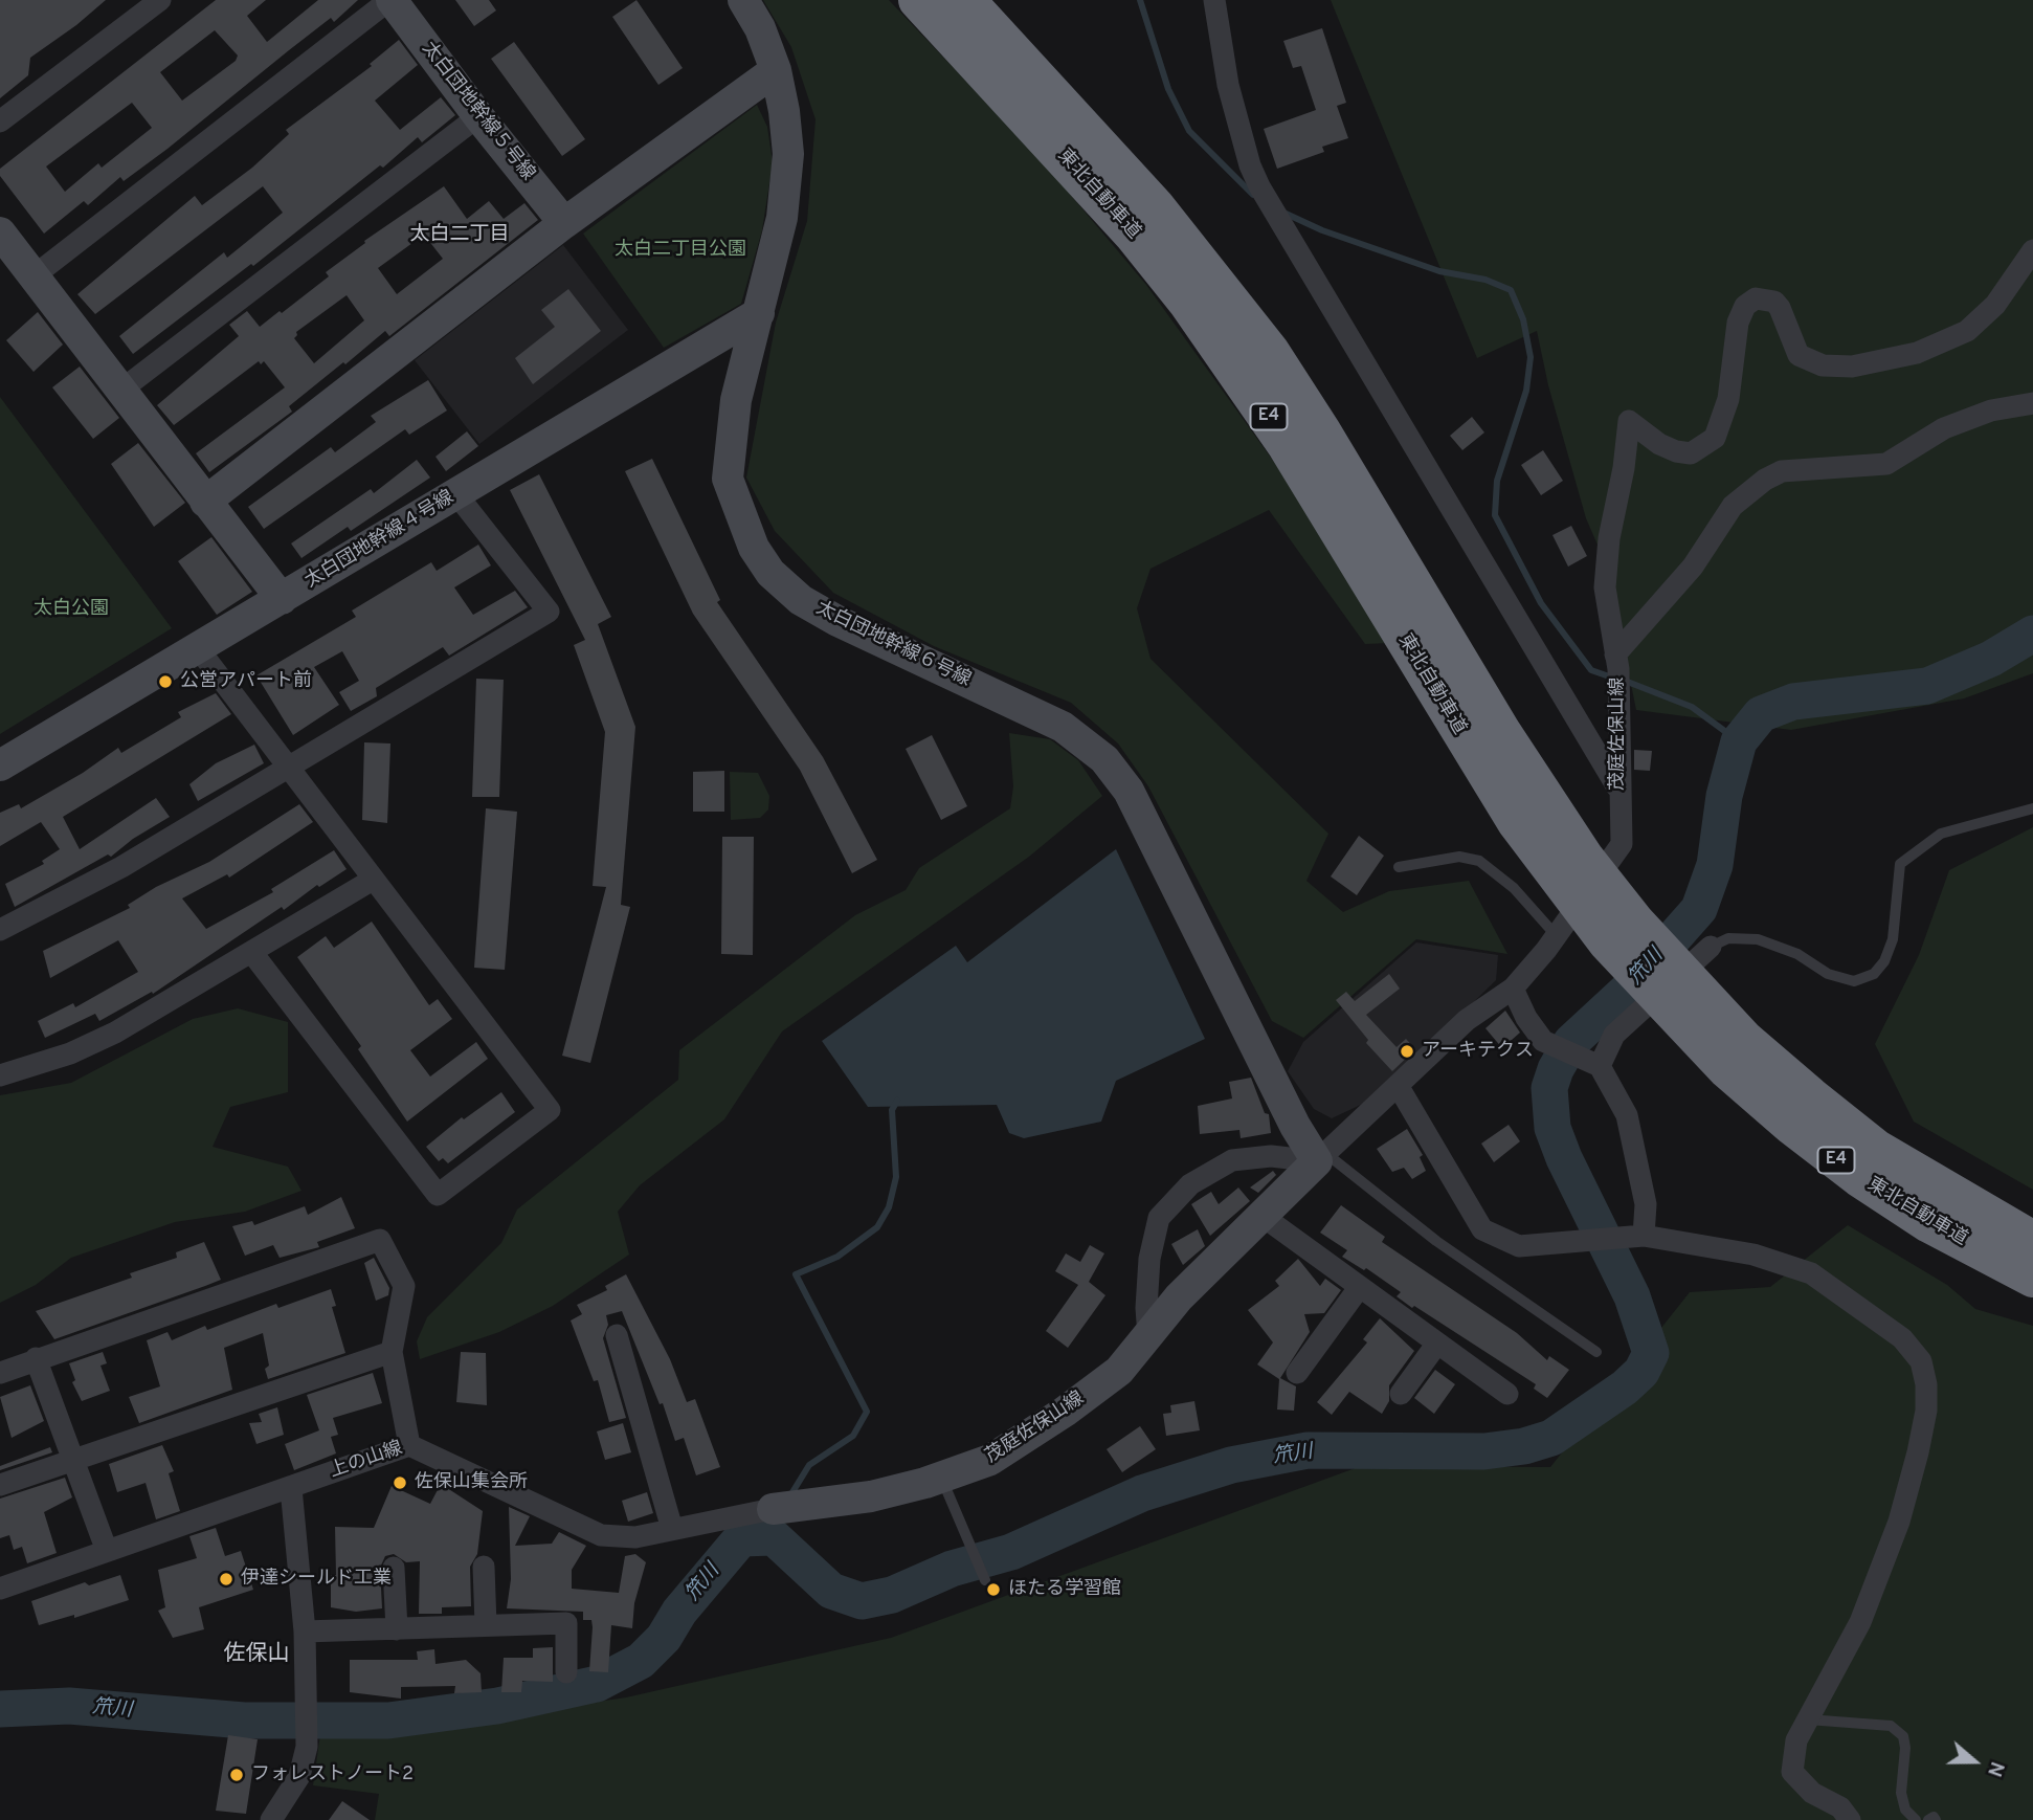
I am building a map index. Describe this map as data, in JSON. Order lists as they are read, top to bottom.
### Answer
{
  "streets": {
    "highway": ["東北自動車道", "E4"],
    "street": [
      "太白団地幹線５号線",
      "太白団地幹線４号線",
      "太白団地幹線６号線",
      "茂庭佐保山線",
      "上の山線"
    ]
  },
  "crossings": [
    ["太白団地幹線４号線", "太白団地幹線６号線"],
    ["太白団地幹線６号線", "茂庭佐保山線"],
    ["茂庭佐保山線", "上の山線"]
  ],
  "districts": ["太白二丁目", "佐保山"],
  "water": ["笊川"],
  "parks": ["太白二丁目公園", "太白公園"],
  "places": [
    "公営アパート前",
    "アーキテクス",
    "佐保山集会所",
    "伊達シールド工業",
    "ほたる学習館",
    "フォレストノート2"
  ],
  "north": "right"
}
